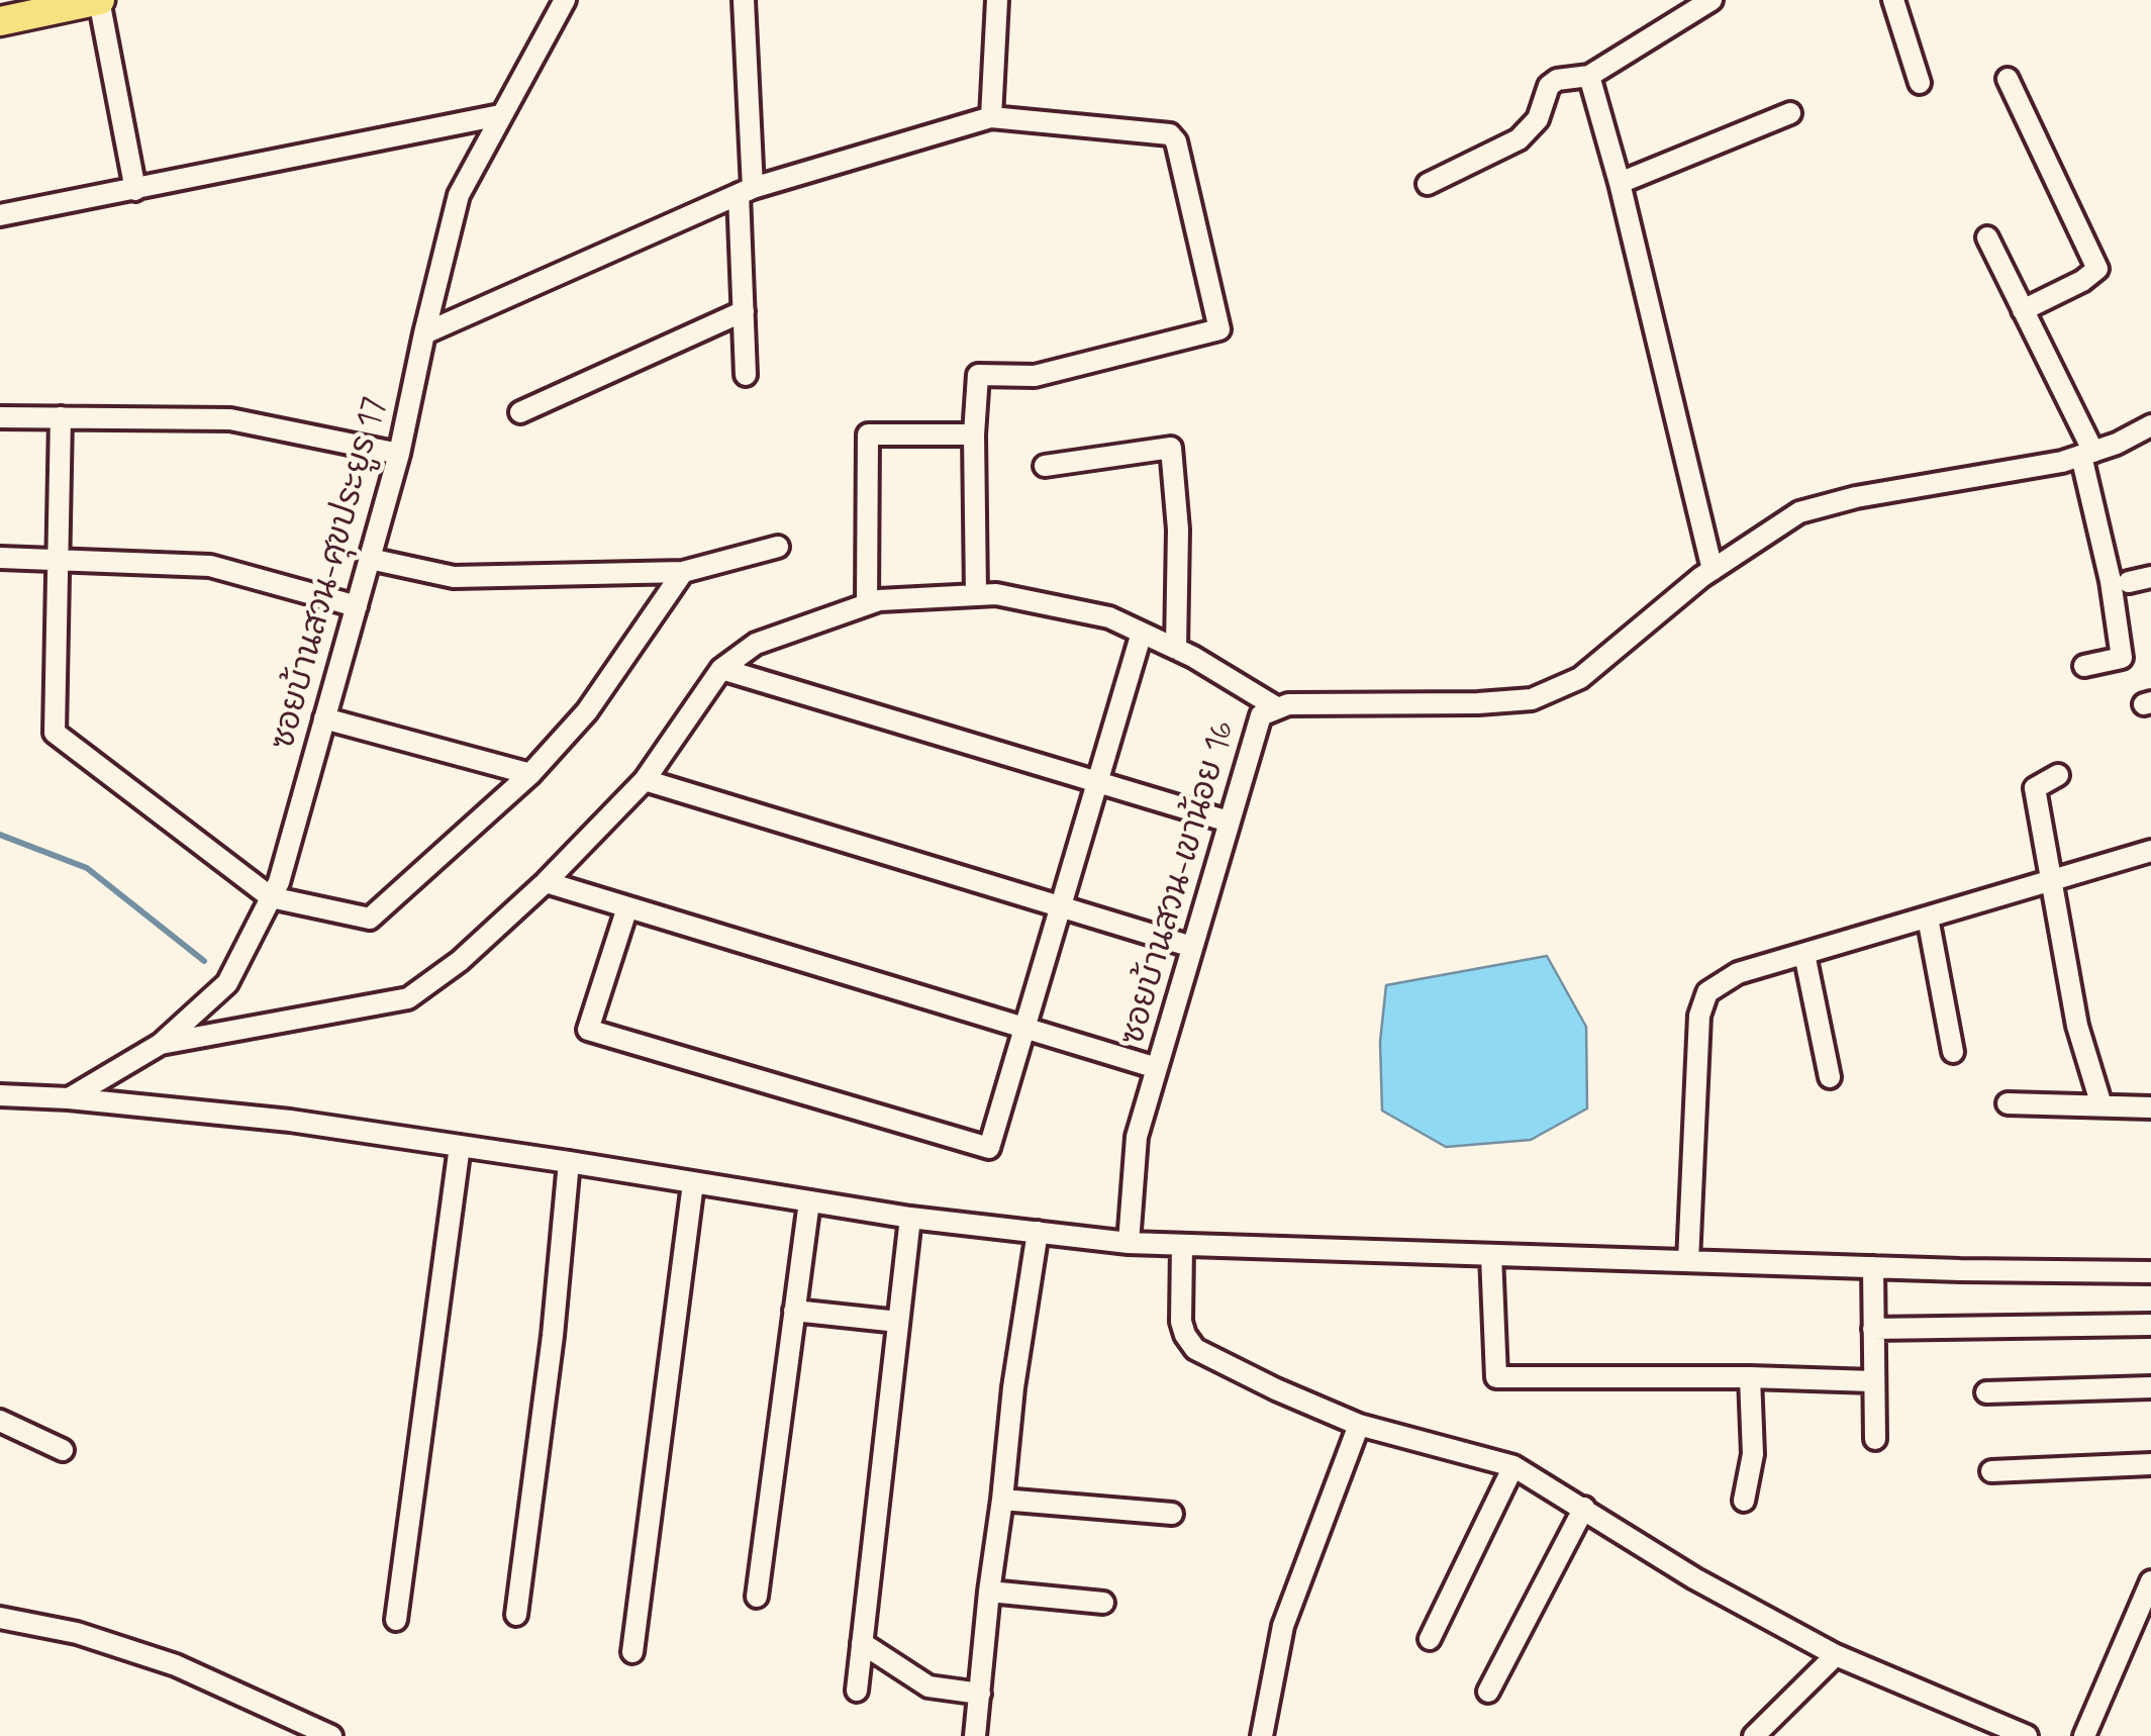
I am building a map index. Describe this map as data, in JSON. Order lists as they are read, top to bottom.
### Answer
{
  "streets": {
    "street": ["ซอยบ้านสวน-ศุขประยูร 17", "ซอยบ้านสวน-เขาน้อย 16"]
  }
}
